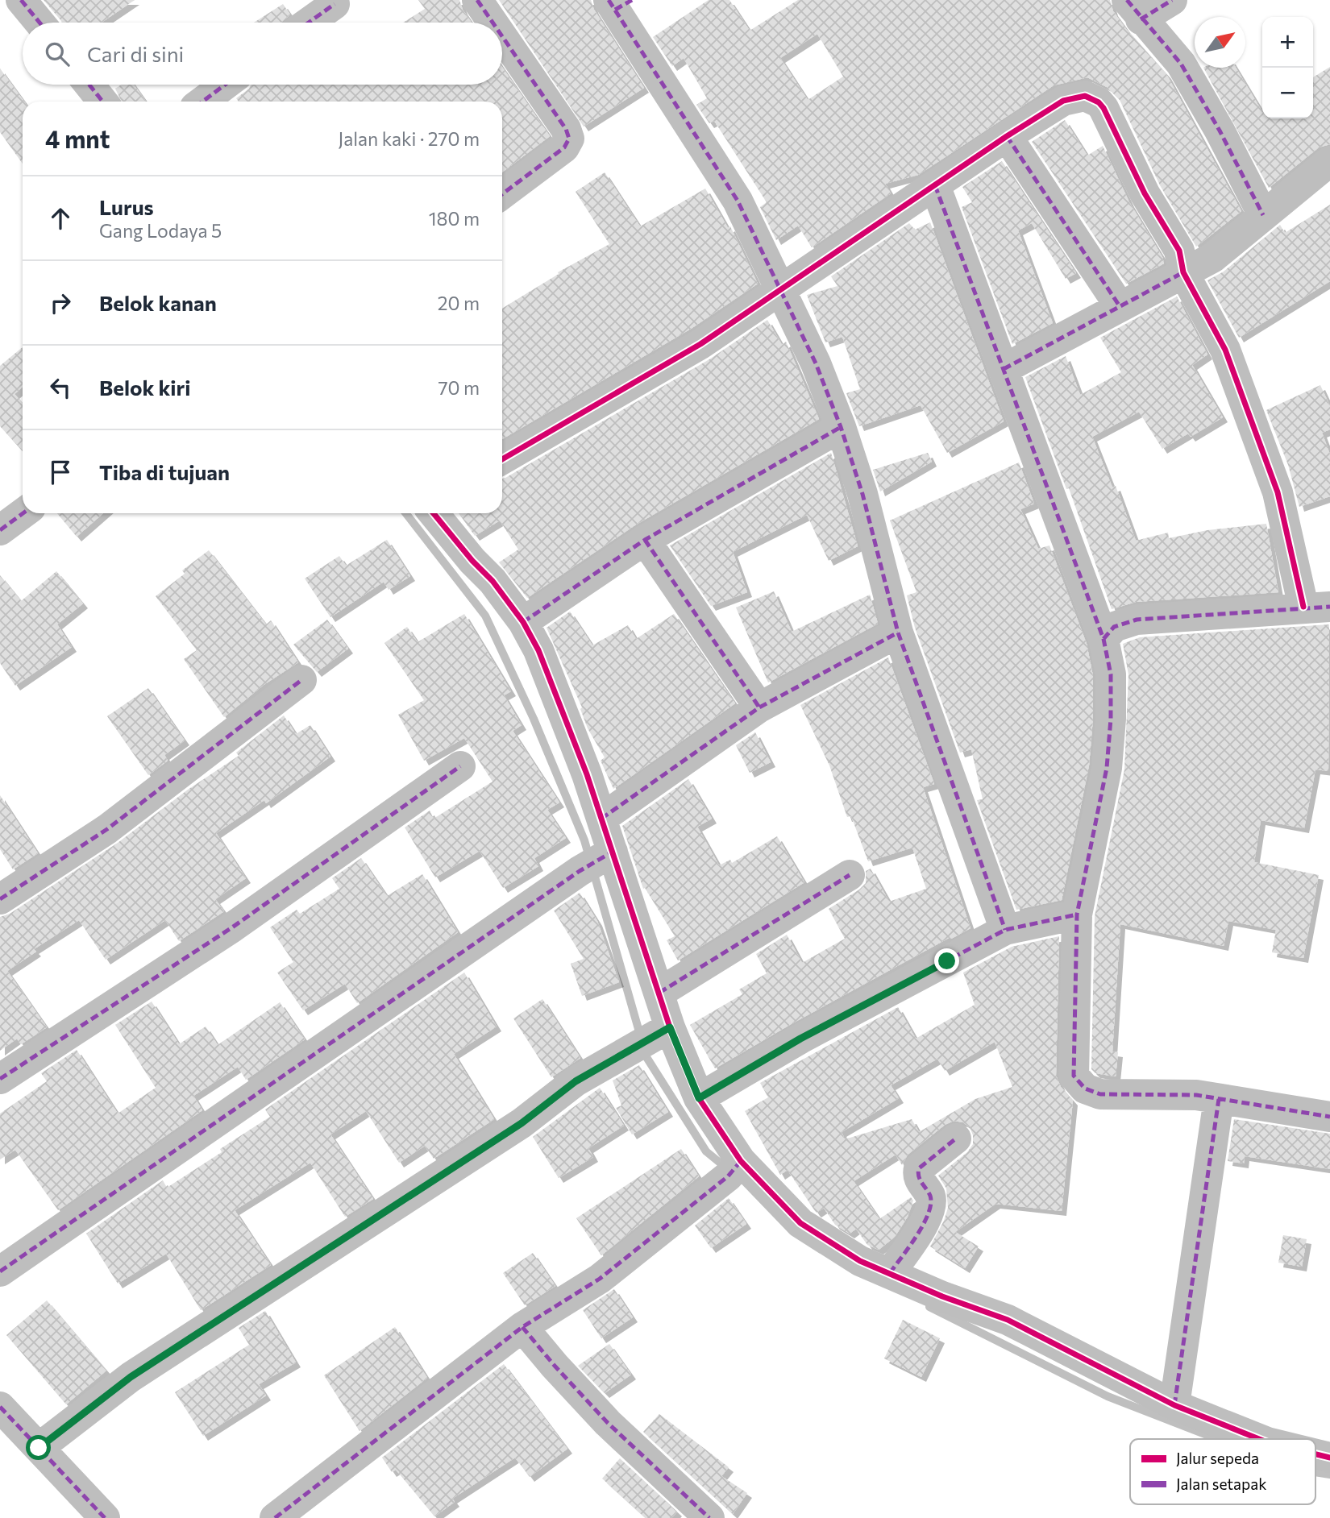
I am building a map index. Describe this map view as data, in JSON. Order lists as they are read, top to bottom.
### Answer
{
  "legend": ["Jalur sepeda", "Jalan setapak"],
  "north": "top right",
  "page": {
    "map_buttons": ["+", "−"],
    "search": "Cari di sini",
    "heading": ["4 mnt", "Jalan kaki · 270 m"],
    "list": [
      ["Lurus", "Gang Lodaya 5", "180 m"],
      ["Belok kanan", "20 m"],
      ["Belok kiri", "70 m"],
      "Tiba di tujuan"
    ]
  }
}
